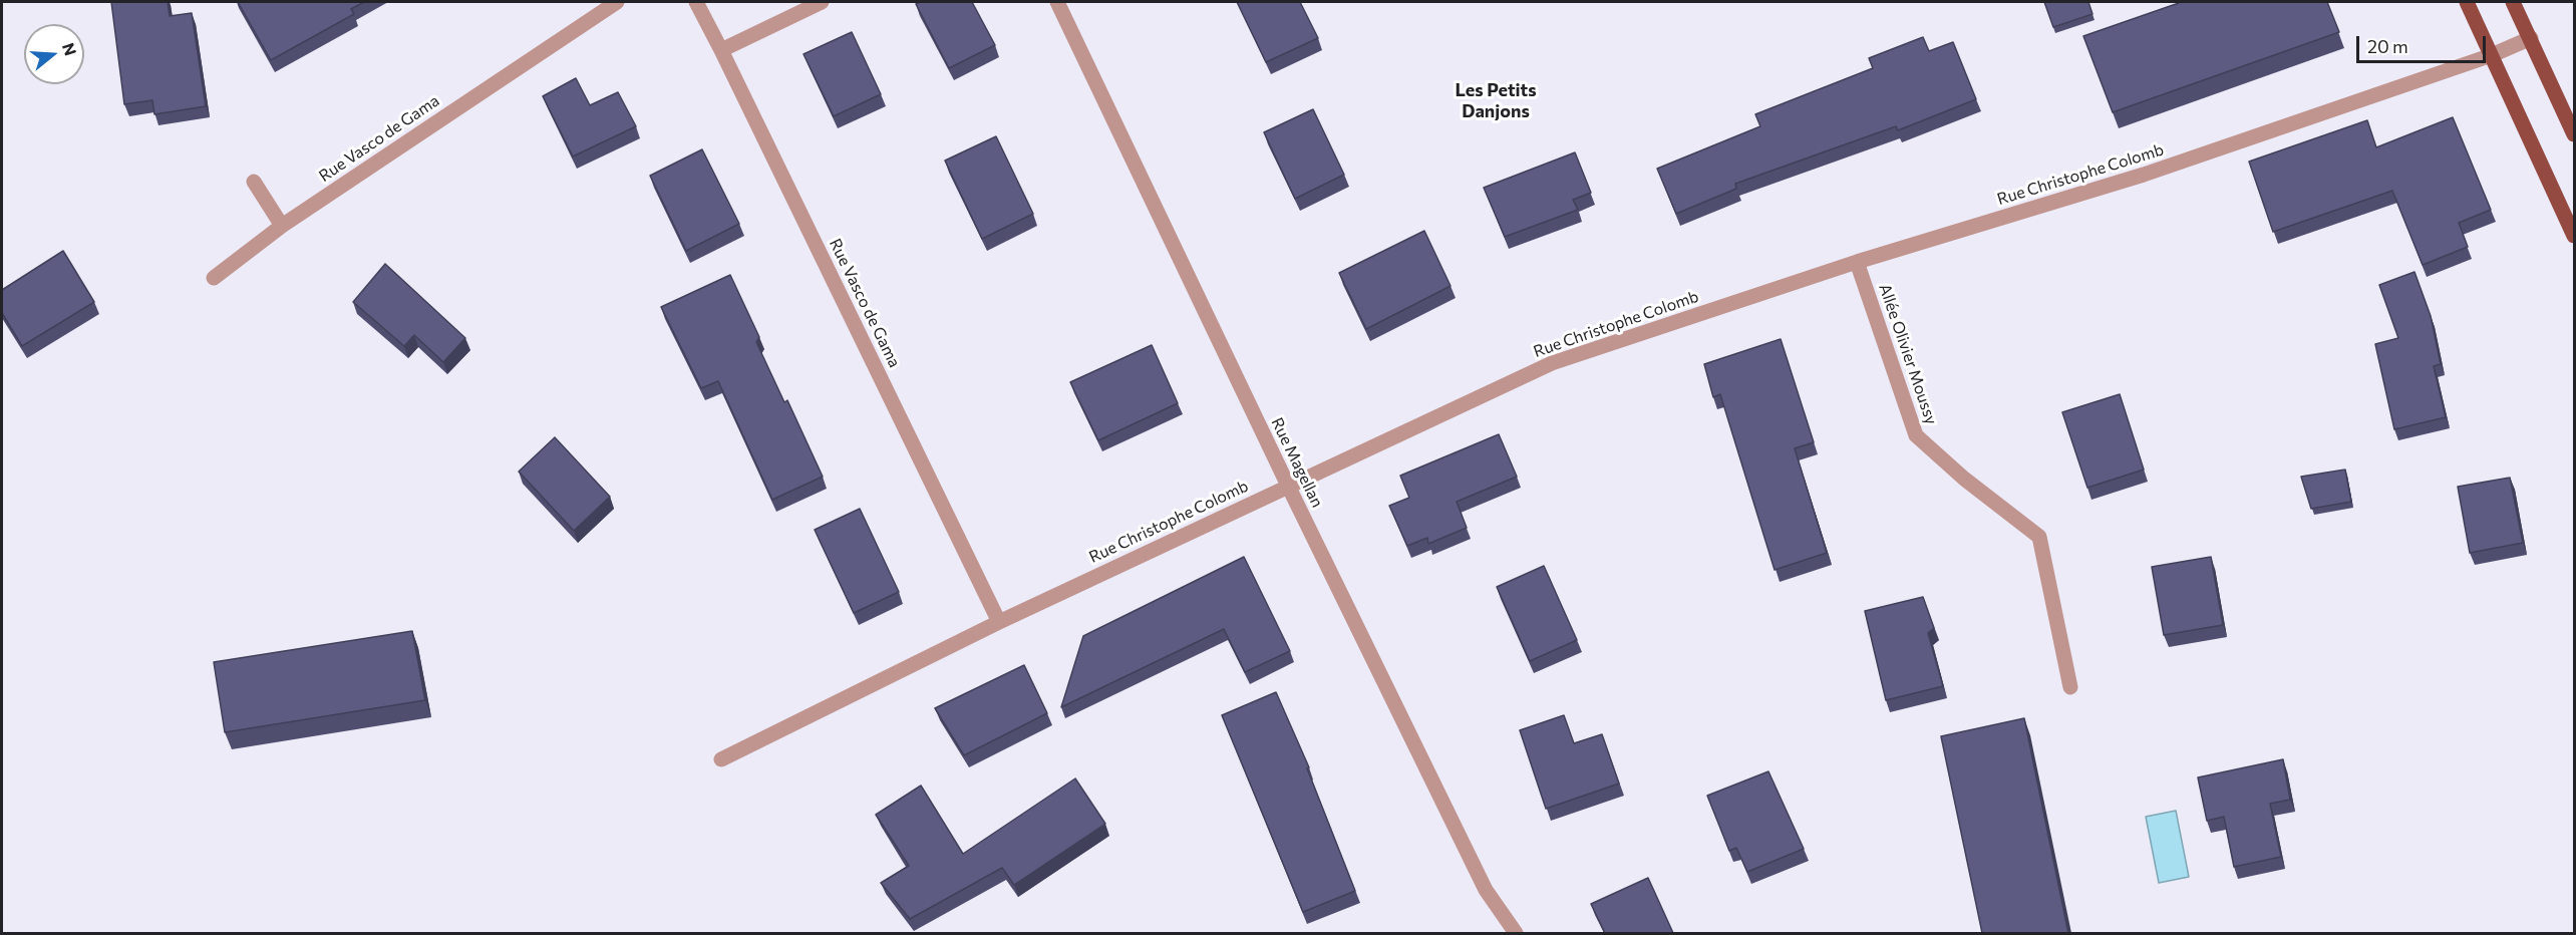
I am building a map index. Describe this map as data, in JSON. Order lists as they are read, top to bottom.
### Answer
{
  "streets": {
    "street": [
      "Rue Vasco de Gama",
      "Rue Christophe Colomb",
      "Allée Olivier Moussy",
      "Rue Magellan"
    ]
  },
  "crossings": [
    ["Rue Vasco de Gama", "Rue Christophe Colomb"],
    ["Rue Christophe Colomb", "Allée Olivier Moussy"],
    ["Rue Christophe Colomb", "Rue Magellan"]
  ],
  "districts": ["Les Petits Danjons"],
  "scale_bar": "20 m",
  "north": "right"
}
